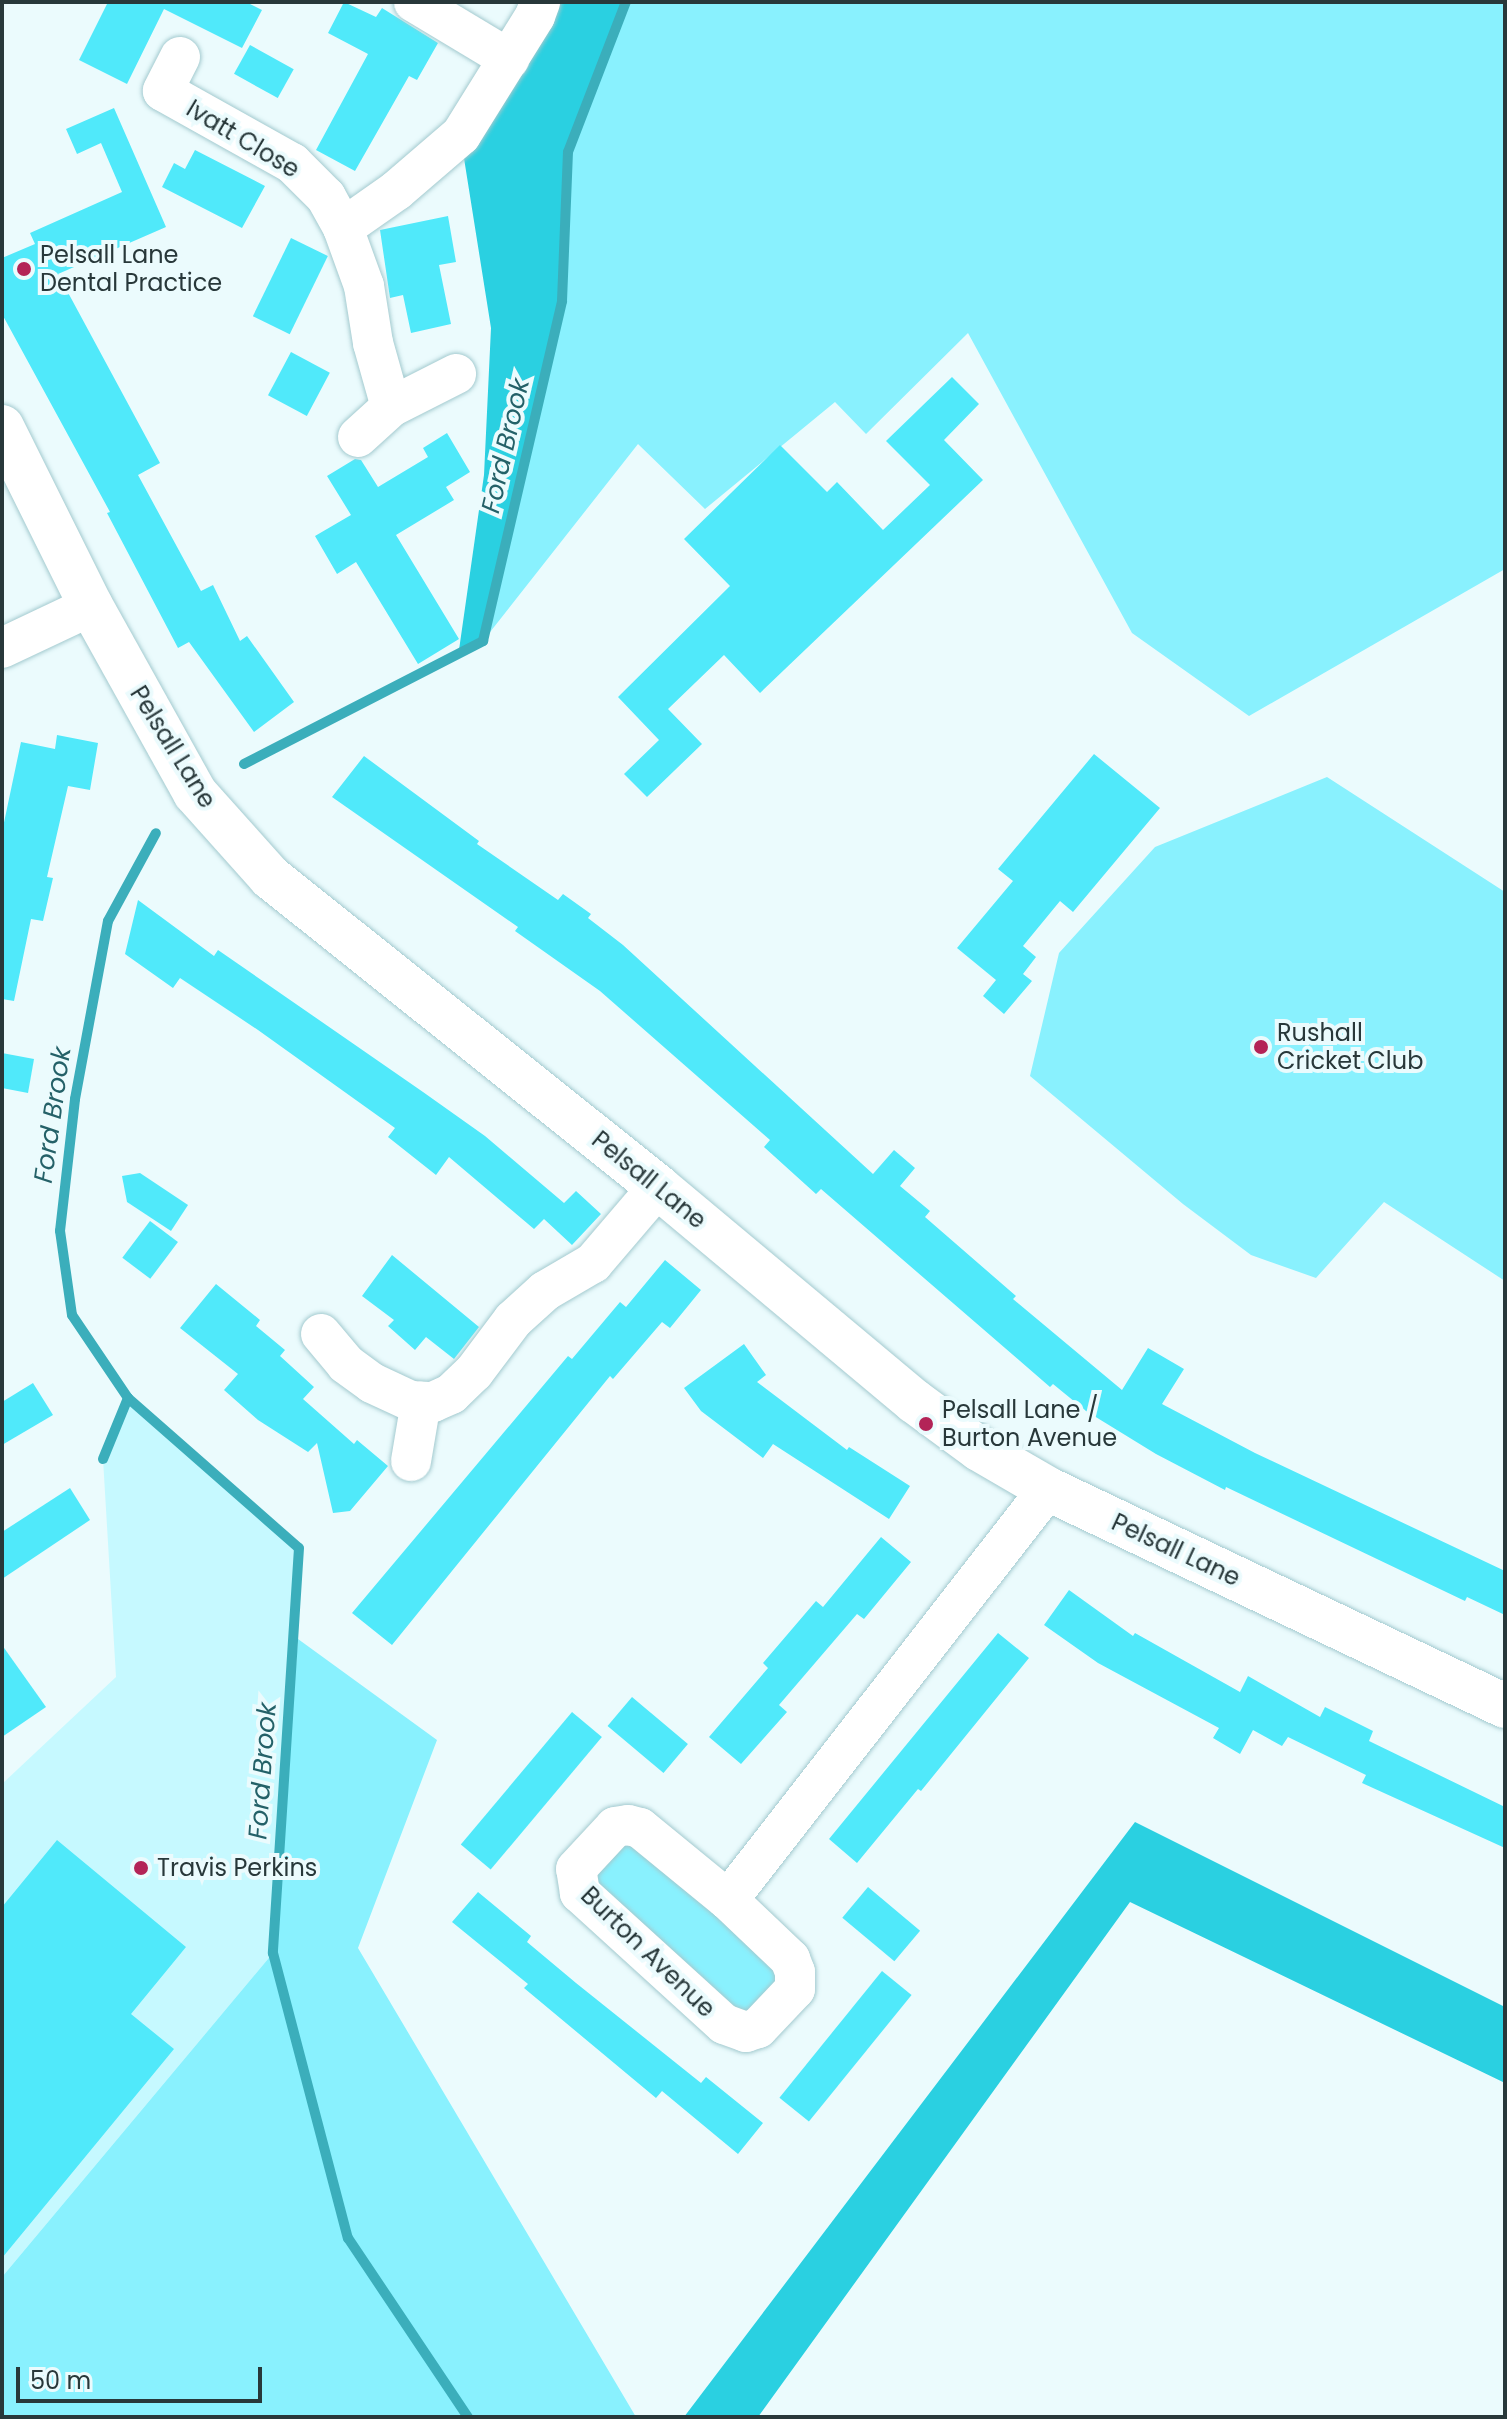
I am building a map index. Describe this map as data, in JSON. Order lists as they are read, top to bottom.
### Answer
{
  "streets": {
    "main road": ["Pelsall Lane"],
    "street": ["Ivatt Close", "Burton Avenue"]
  },
  "water": ["Ford Brook"],
  "places": [
    "Pelsall Lane Dental Practice",
    "Rushall Cricket Club",
    "Pelsall Lane / Burton Avenue",
    "Travis Perkins"
  ],
  "scale_bar": "50 m"
}
